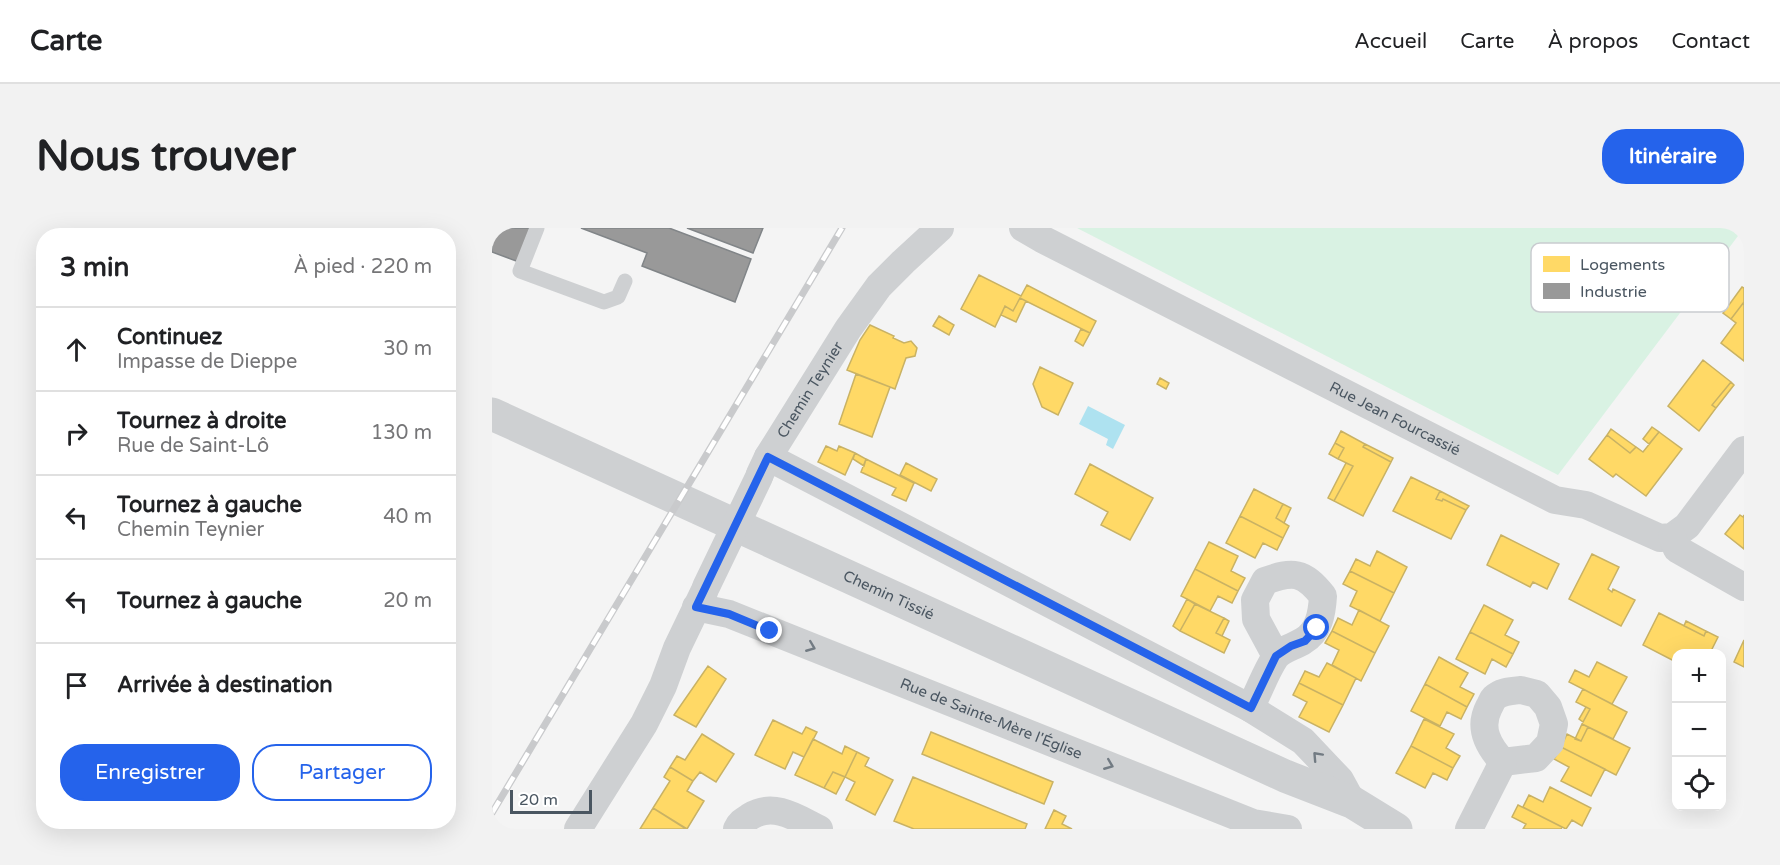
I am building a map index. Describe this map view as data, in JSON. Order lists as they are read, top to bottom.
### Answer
{
  "streets": {
    "street": [
      "Chemin Teynier",
      "Rue Jean Fourcassié",
      "Chemin Tissié",
      "Rue de Sainte-Mère l'Église"
    ]
  },
  "crossings": [
    ["Chemin Teynier", "Rue de Sainte-Mère l'Église"]
  ],
  "legend": ["Logements", "Industrie"],
  "scale_bar": "20 m",
  "page": {
    "header": "Carte",
    "nav": [
      "Accueil",
      "Carte",
      "À propos",
      "Contact"
    ],
    "buttons": [
      "Itinéraire",
      ["Enregistrer", "Partager"]
    ],
    "title": "Nous trouver",
    "heading": ["3 min", "À pied · 220 m"],
    "list": [
      ["Continuez", "Impasse de Dieppe", "30 m"],
      ["Tournez à droite", "Rue de Saint-Lô", "130 m"],
      ["Tournez à gauche", "Chemin Teynier", "40 m"],
      ["Tournez à gauche", "20 m"],
      "Arrivée à destination"
    ],
    "map_buttons": ["+", "−"],
    "scale": "20 m"
  }
}
